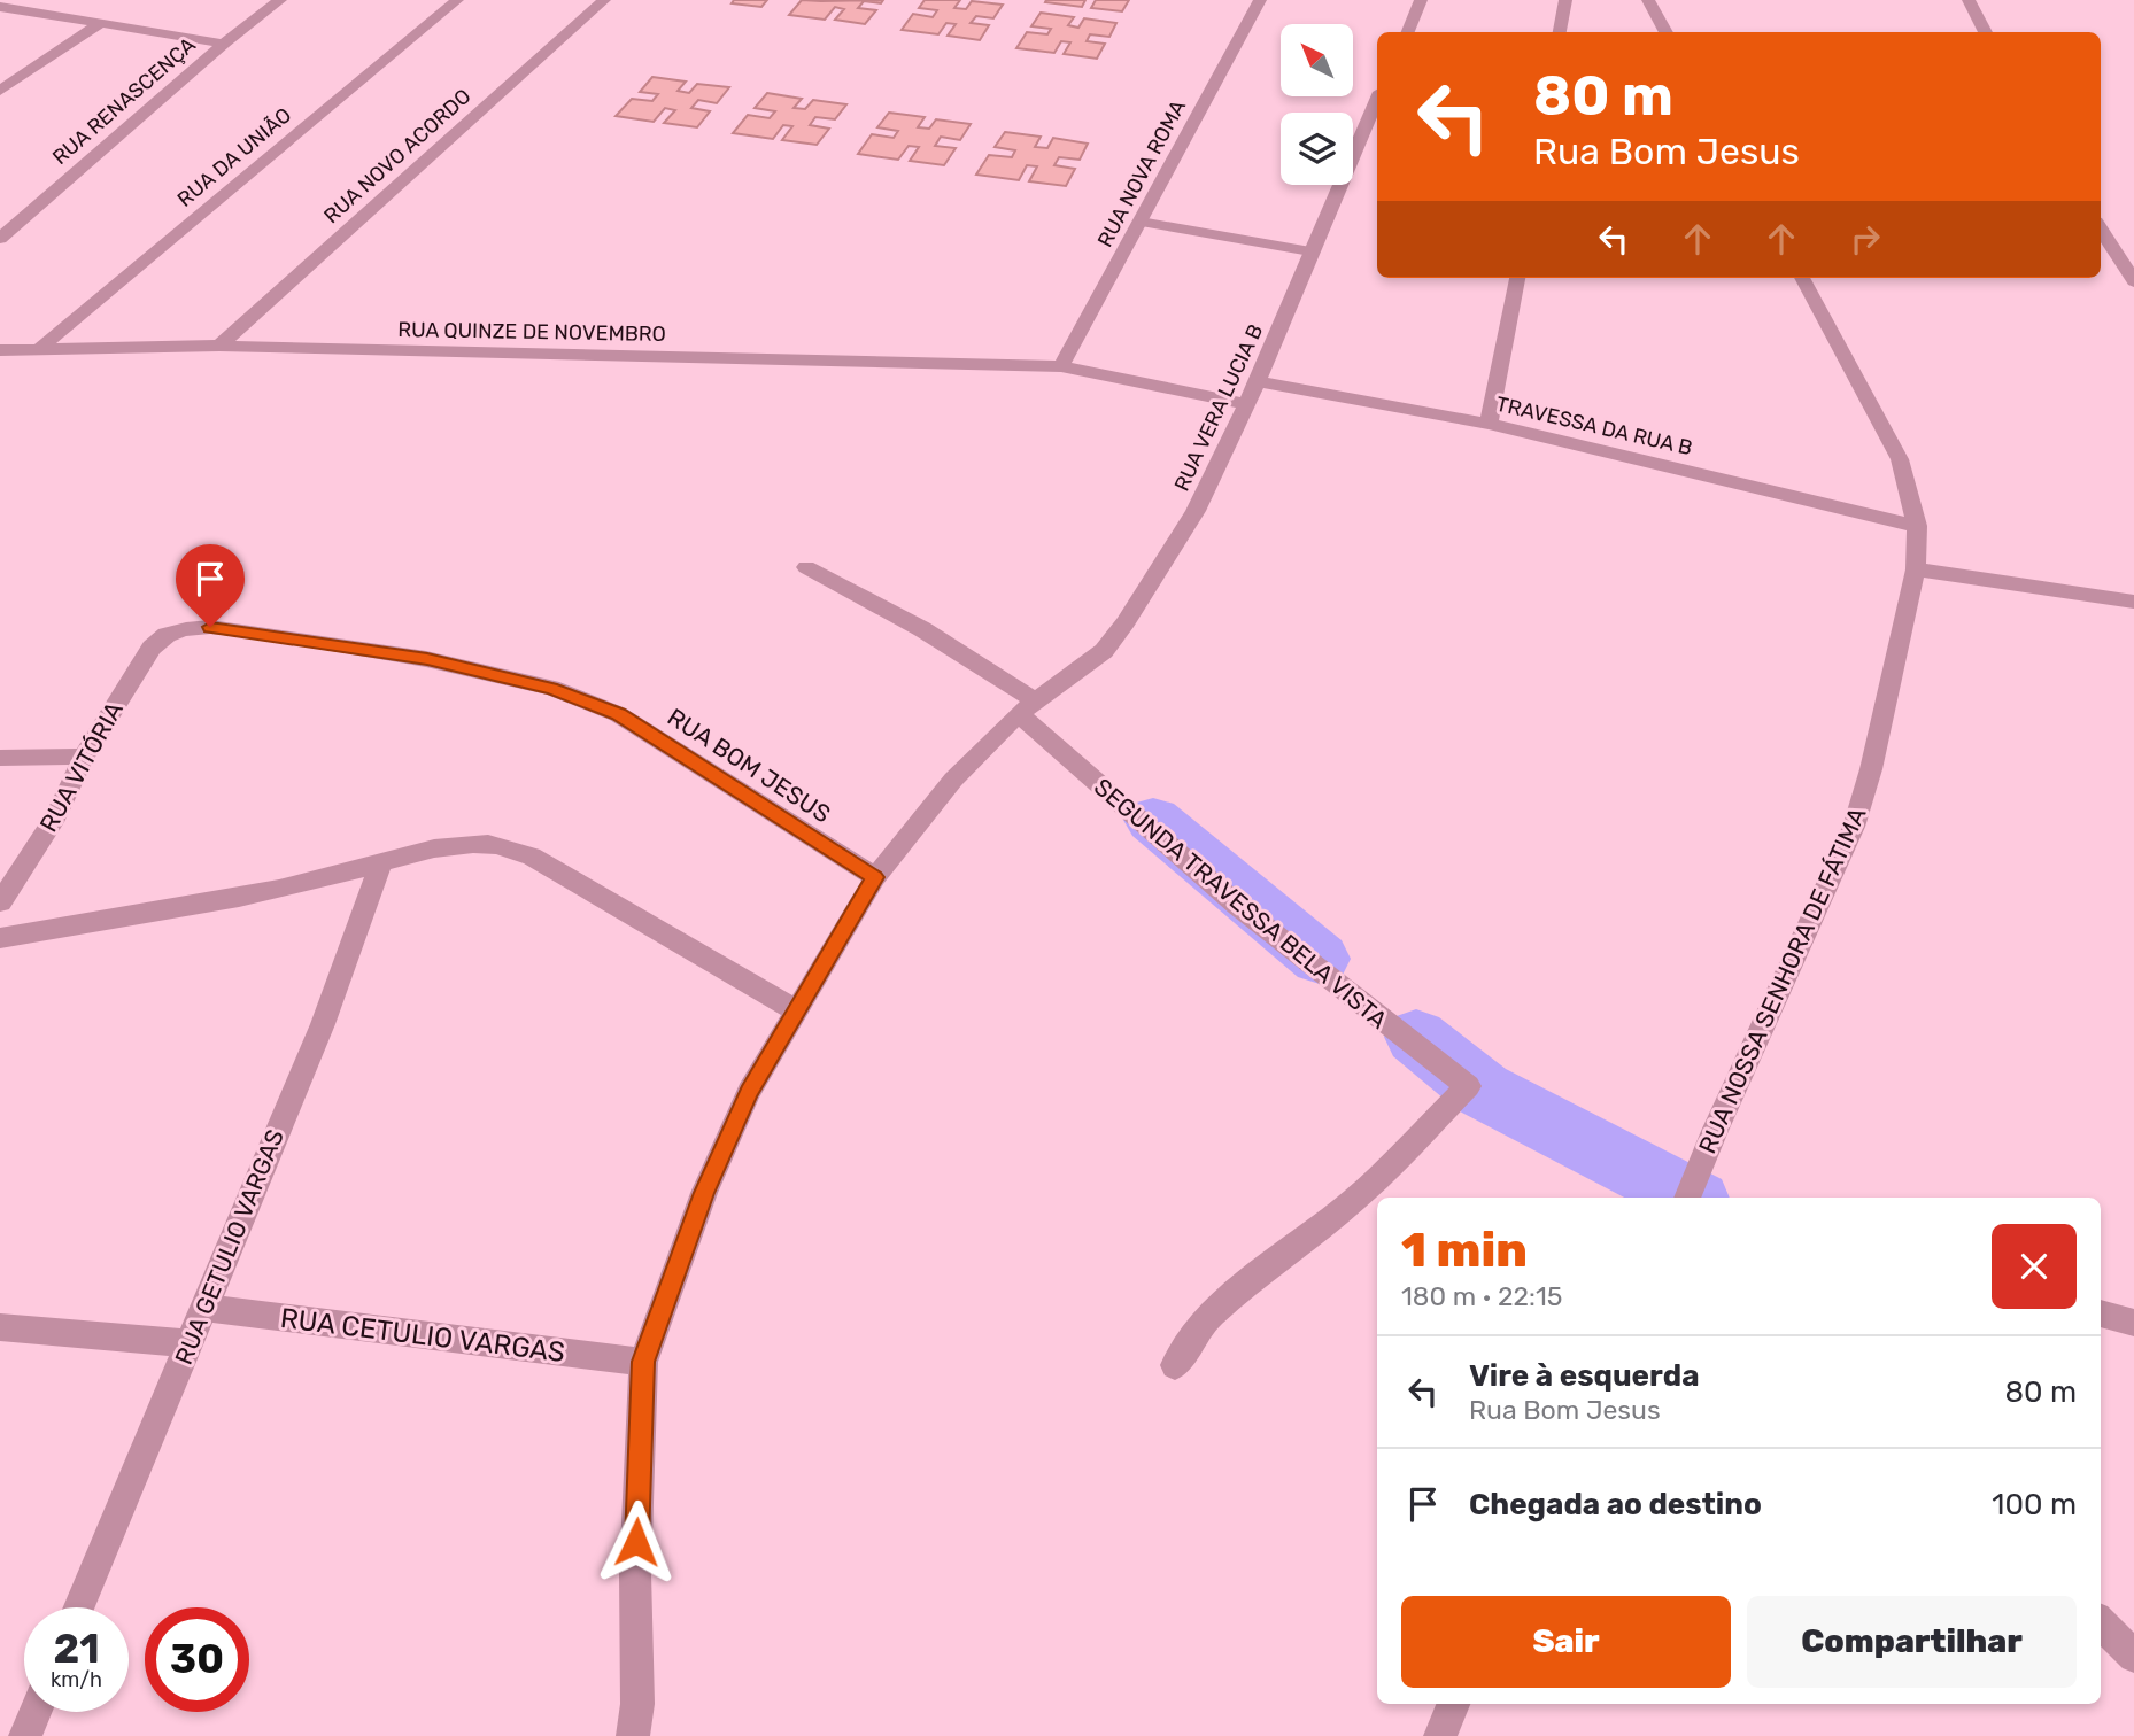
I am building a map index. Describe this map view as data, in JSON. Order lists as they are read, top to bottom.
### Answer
{
  "streets": {
    "street": [
      "RUA RENASCENÇA",
      "RUA NOVO ACORDO",
      "RUA DA UNIÃO",
      "RUA NOVA ROMA",
      "RUA QUINZE DE NOVEMBRO",
      "RUA VERA LUCIA B",
      "TRAVESSA DA RUA B",
      "RUA BOM JESUS",
      "RUA VITÓRIA",
      "SEGUNDA TRAVESSA BELA VISTA",
      "RUA NOSSA SENHORA DE FÁTIMA",
      "RUA GETULIO VARGAS",
      "RUA CETULIO VARGAS"
    ]
  },
  "crossings": [
    ["RUA NOVO ACORDO", "RUA QUINZE DE NOVEMBRO"],
    ["RUA DA UNIÃO", "RUA QUINZE DE NOVEMBRO"],
    ["RUA NOVA ROMA", "RUA QUINZE DE NOVEMBRO"],
    ["RUA QUINZE DE NOVEMBRO", "RUA VERA LUCIA B"],
    ["RUA VERA LUCIA B", "TRAVESSA DA RUA B"],
    ["RUA VERA LUCIA B", "RUA BOM JESUS"],
    ["RUA VERA LUCIA B", "SEGUNDA TRAVESSA BELA VISTA"],
    ["RUA VERA LUCIA B", "RUA CETULIO VARGAS"],
    ["TRAVESSA DA RUA B", "RUA NOSSA SENHORA DE FÁTIMA"],
    ["RUA BOM JESUS", "RUA VITÓRIA"],
    ["RUA GETULIO VARGAS", "RUA CETULIO VARGAS"]
  ],
  "north": "top left",
  "page": {
    "turn": ["80 m", "Rua Bom Jesus"],
    "heading": ["1 min", "180 m · 22:15"],
    "list": [
      {
        "name": "Vire à esquerda",
        "note": "Rua Bom Jesus",
        "value": "80 m"
      },
      {
        "name": "Chegada ao destino",
        "value": "100 m"
      }
    ],
    "buttons": ["Sair", "Compartilhar"],
    "speed": "21 km/h",
    "limit": "30"
  }
}
